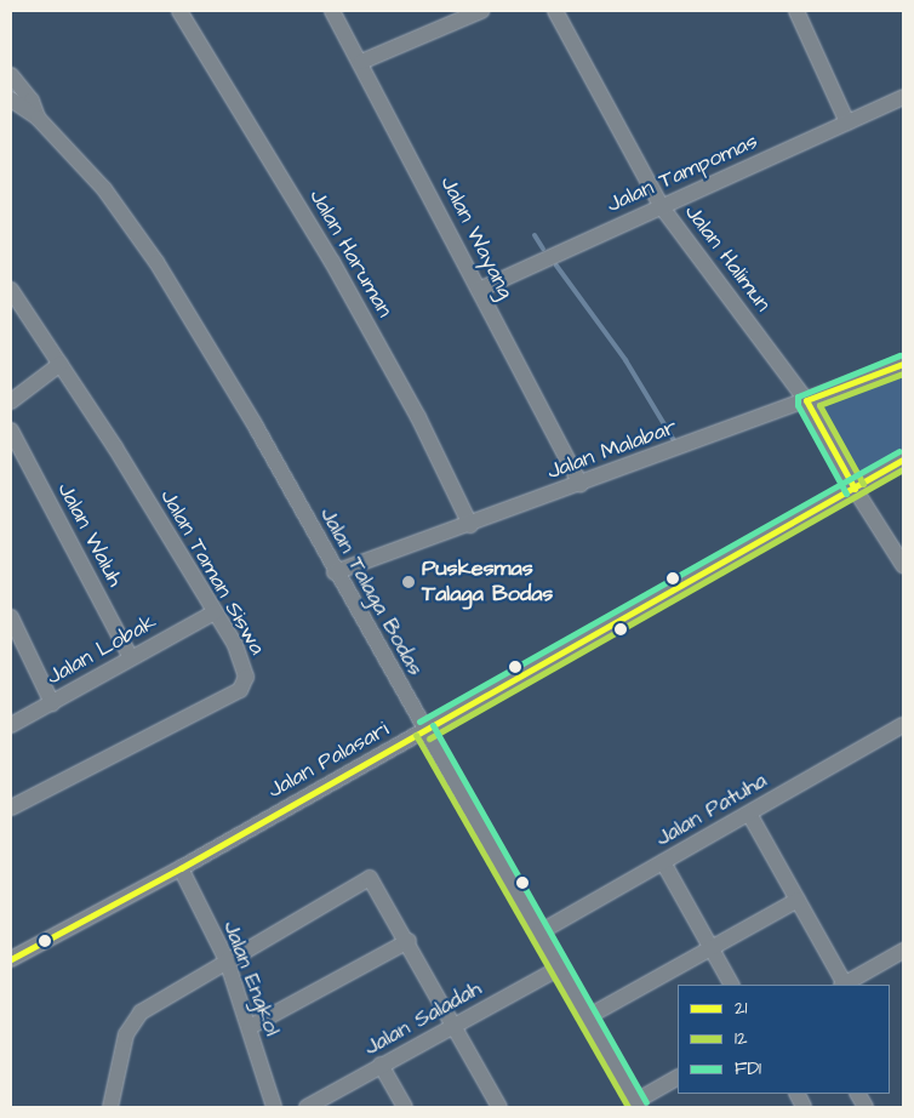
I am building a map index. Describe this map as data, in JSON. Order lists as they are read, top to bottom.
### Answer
{
  "streets": {
    "street": [
      "Jalan Tampomas",
      "Jalan Wayang",
      "Jalan Haruman",
      "Jalan Halimun",
      "Jalan Malabar",
      "Jalan Waluh",
      "Jalan Taman Siswa",
      "Jalan Talaga Bodas",
      "Jalan Lobak",
      "Jalan Palasari",
      "Jalan Patuha",
      "Jalan Engkol",
      "Jalan Saladah"
    ]
  },
  "crossings": [
    ["Jalan Tampomas", "Jalan Wayang"],
    ["Jalan Tampomas", "Jalan Halimun"],
    ["Jalan Wayang", "Jalan Malabar"],
    ["Jalan Haruman", "Jalan Malabar"],
    ["Jalan Halimun", "Jalan Malabar"],
    ["Jalan Halimun", "Jalan Palasari"],
    ["Jalan Malabar", "Jalan Talaga Bodas"],
    ["Jalan Waluh", "Jalan Lobak"],
    ["Jalan Taman Siswa", "Jalan Lobak"],
    ["Jalan Talaga Bodas", "Jalan Palasari"],
    ["Jalan Talaga Bodas", "Jalan Patuha"],
    ["Jalan Talaga Bodas", "Jalan Saladah"],
    ["Jalan Palasari", "Jalan Engkol"]
  ],
  "places": ["Puskesmas Talaga Bodas"],
  "lines": ["transit line FD1", "transit line 21", "transit line 12"],
  "legend": ["21", "12", "FD1"]
}
